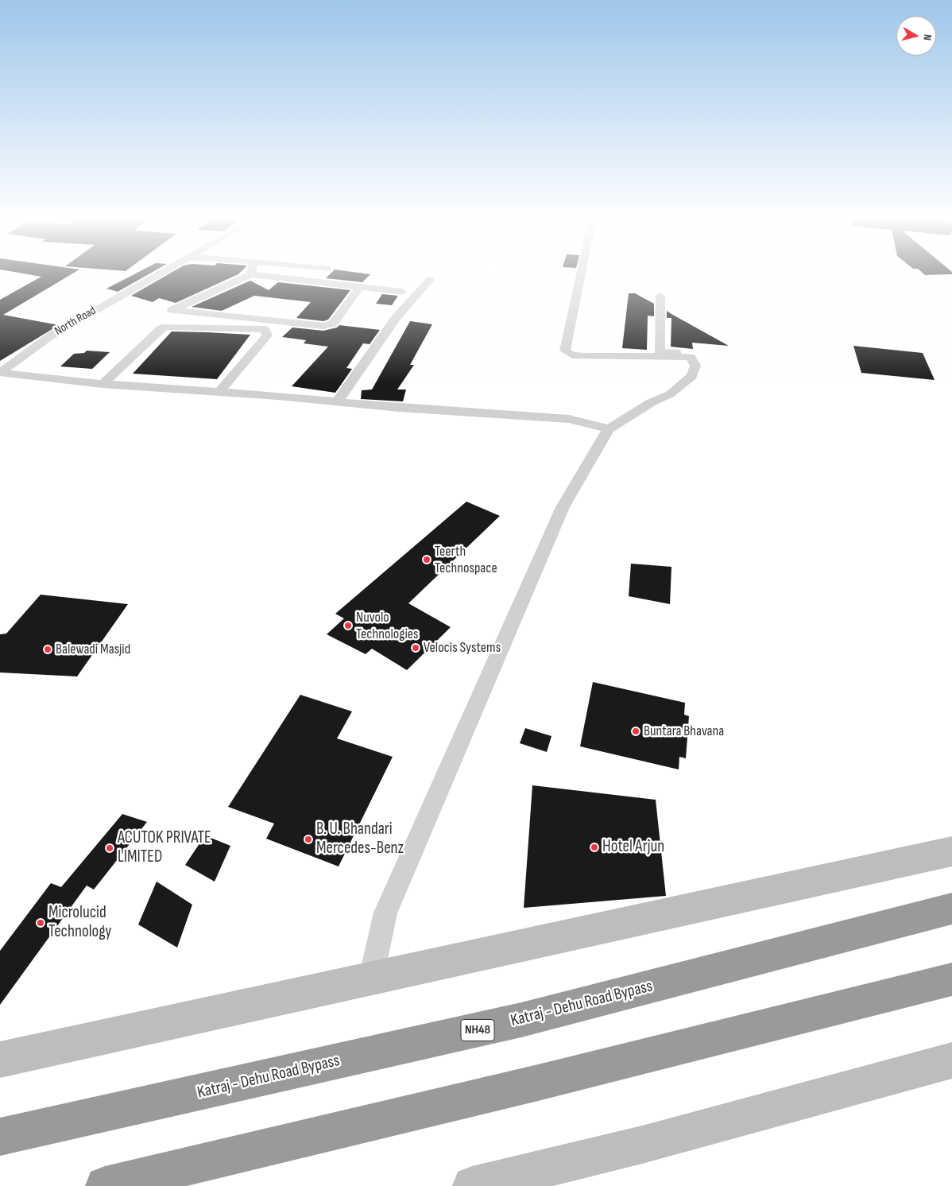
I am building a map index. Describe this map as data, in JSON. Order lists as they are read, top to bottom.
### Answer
{
  "streets": {
    "highway": ["Katraj - Dehu Road Bypass", "NH48"],
    "street": ["North Road"]
  },
  "places": [
    "Teerth Technospace",
    "Nuvolo Technologies",
    "Velocis Systems",
    "Balewadi Masjid",
    "Buntara Bhavana",
    "B. U. Bhandari Mercedes-Benz",
    "Hotel Arjun",
    "ACUTOK PRIVATE LIMITED",
    "Microlucid Technology"
  ],
  "north": "right"
}
